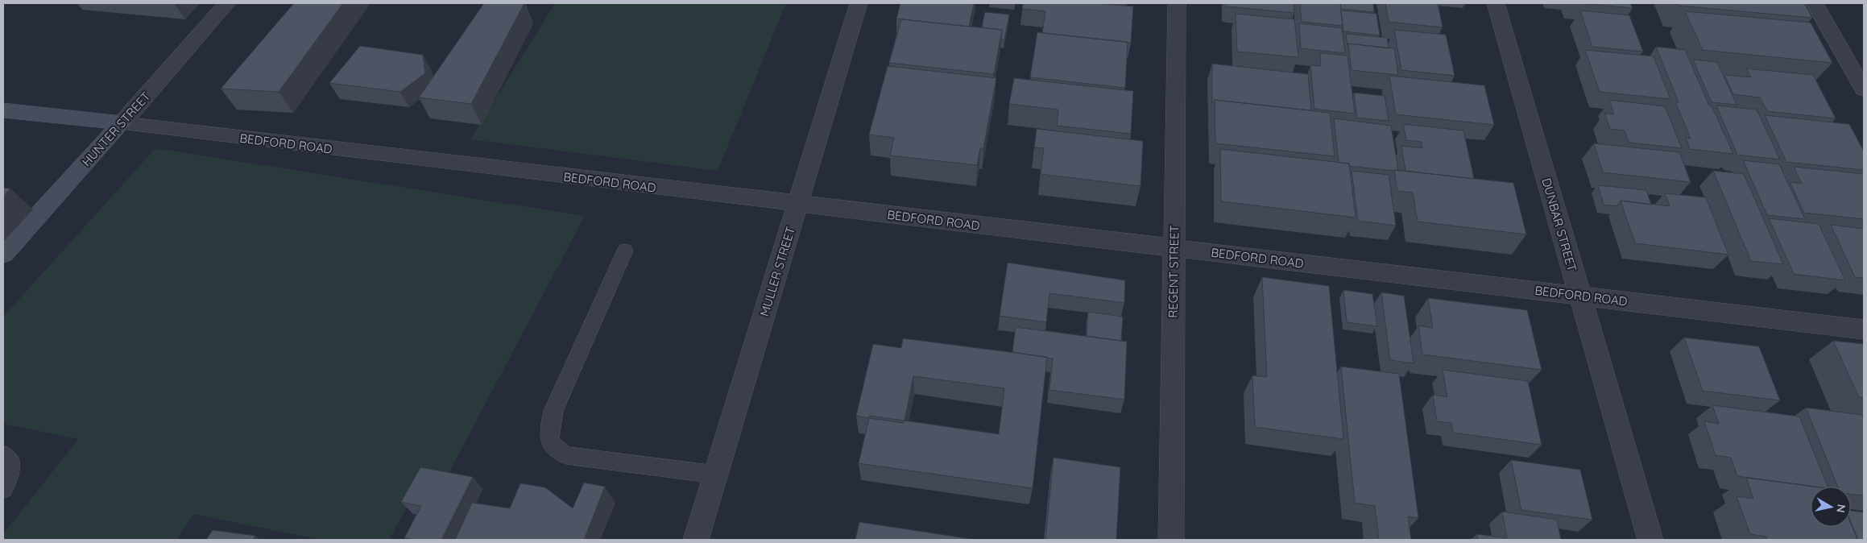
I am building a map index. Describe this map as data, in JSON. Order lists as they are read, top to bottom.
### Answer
{
  "streets": {
    "main road": ["HUNTER STREET", "BEDFORD ROAD"],
    "street": ["DUNBAR STREET", "MULLER STREET", "REGENT STREET"]
  },
  "crossings": [
    ["HUNTER STREET", "BEDFORD ROAD"],
    ["BEDFORD ROAD", "DUNBAR STREET"],
    ["BEDFORD ROAD", "MULLER STREET"],
    ["BEDFORD ROAD", "REGENT STREET"]
  ],
  "north": "right"
}
